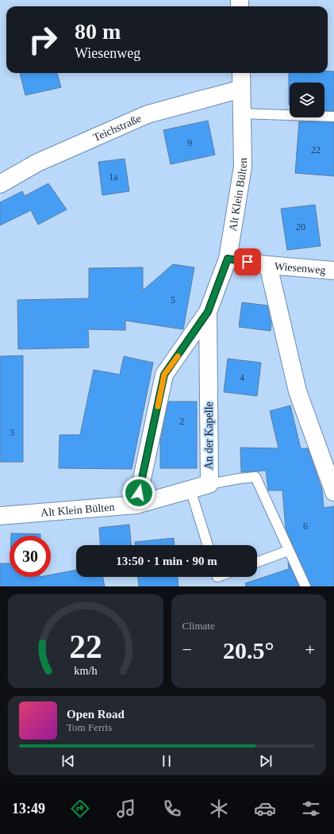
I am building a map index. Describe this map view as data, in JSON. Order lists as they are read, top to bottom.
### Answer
{
  "streets": {
    "street": [
      "Teichstraße",
      "Alt Klein Bülten",
      "Wiesenweg",
      "An der Kapelle"
    ]
  },
  "crossings": [
    ["Teichstraße", "Alt Klein Bülten"],
    ["Alt Klein Bülten", "Wiesenweg"],
    ["Alt Klein Bülten", "An der Kapelle"]
  ],
  "house_numbers": [
    "9",
    "22",
    "1a",
    "20",
    "5",
    "4",
    "2",
    "3",
    "6"
  ],
  "page": {
    "turn": ["80 m", "Wiesenweg"],
    "limit": "30",
    "trip": "13:50 · 1 min · 90 m",
    "tile": "Climate",
    "heat": ["−", "20.5°", "+"],
    "song": ["Open Road", "Tom Ferris"],
    "tabs": "13:49",
    "gauge": ["22", "km/h"]
  }
}
